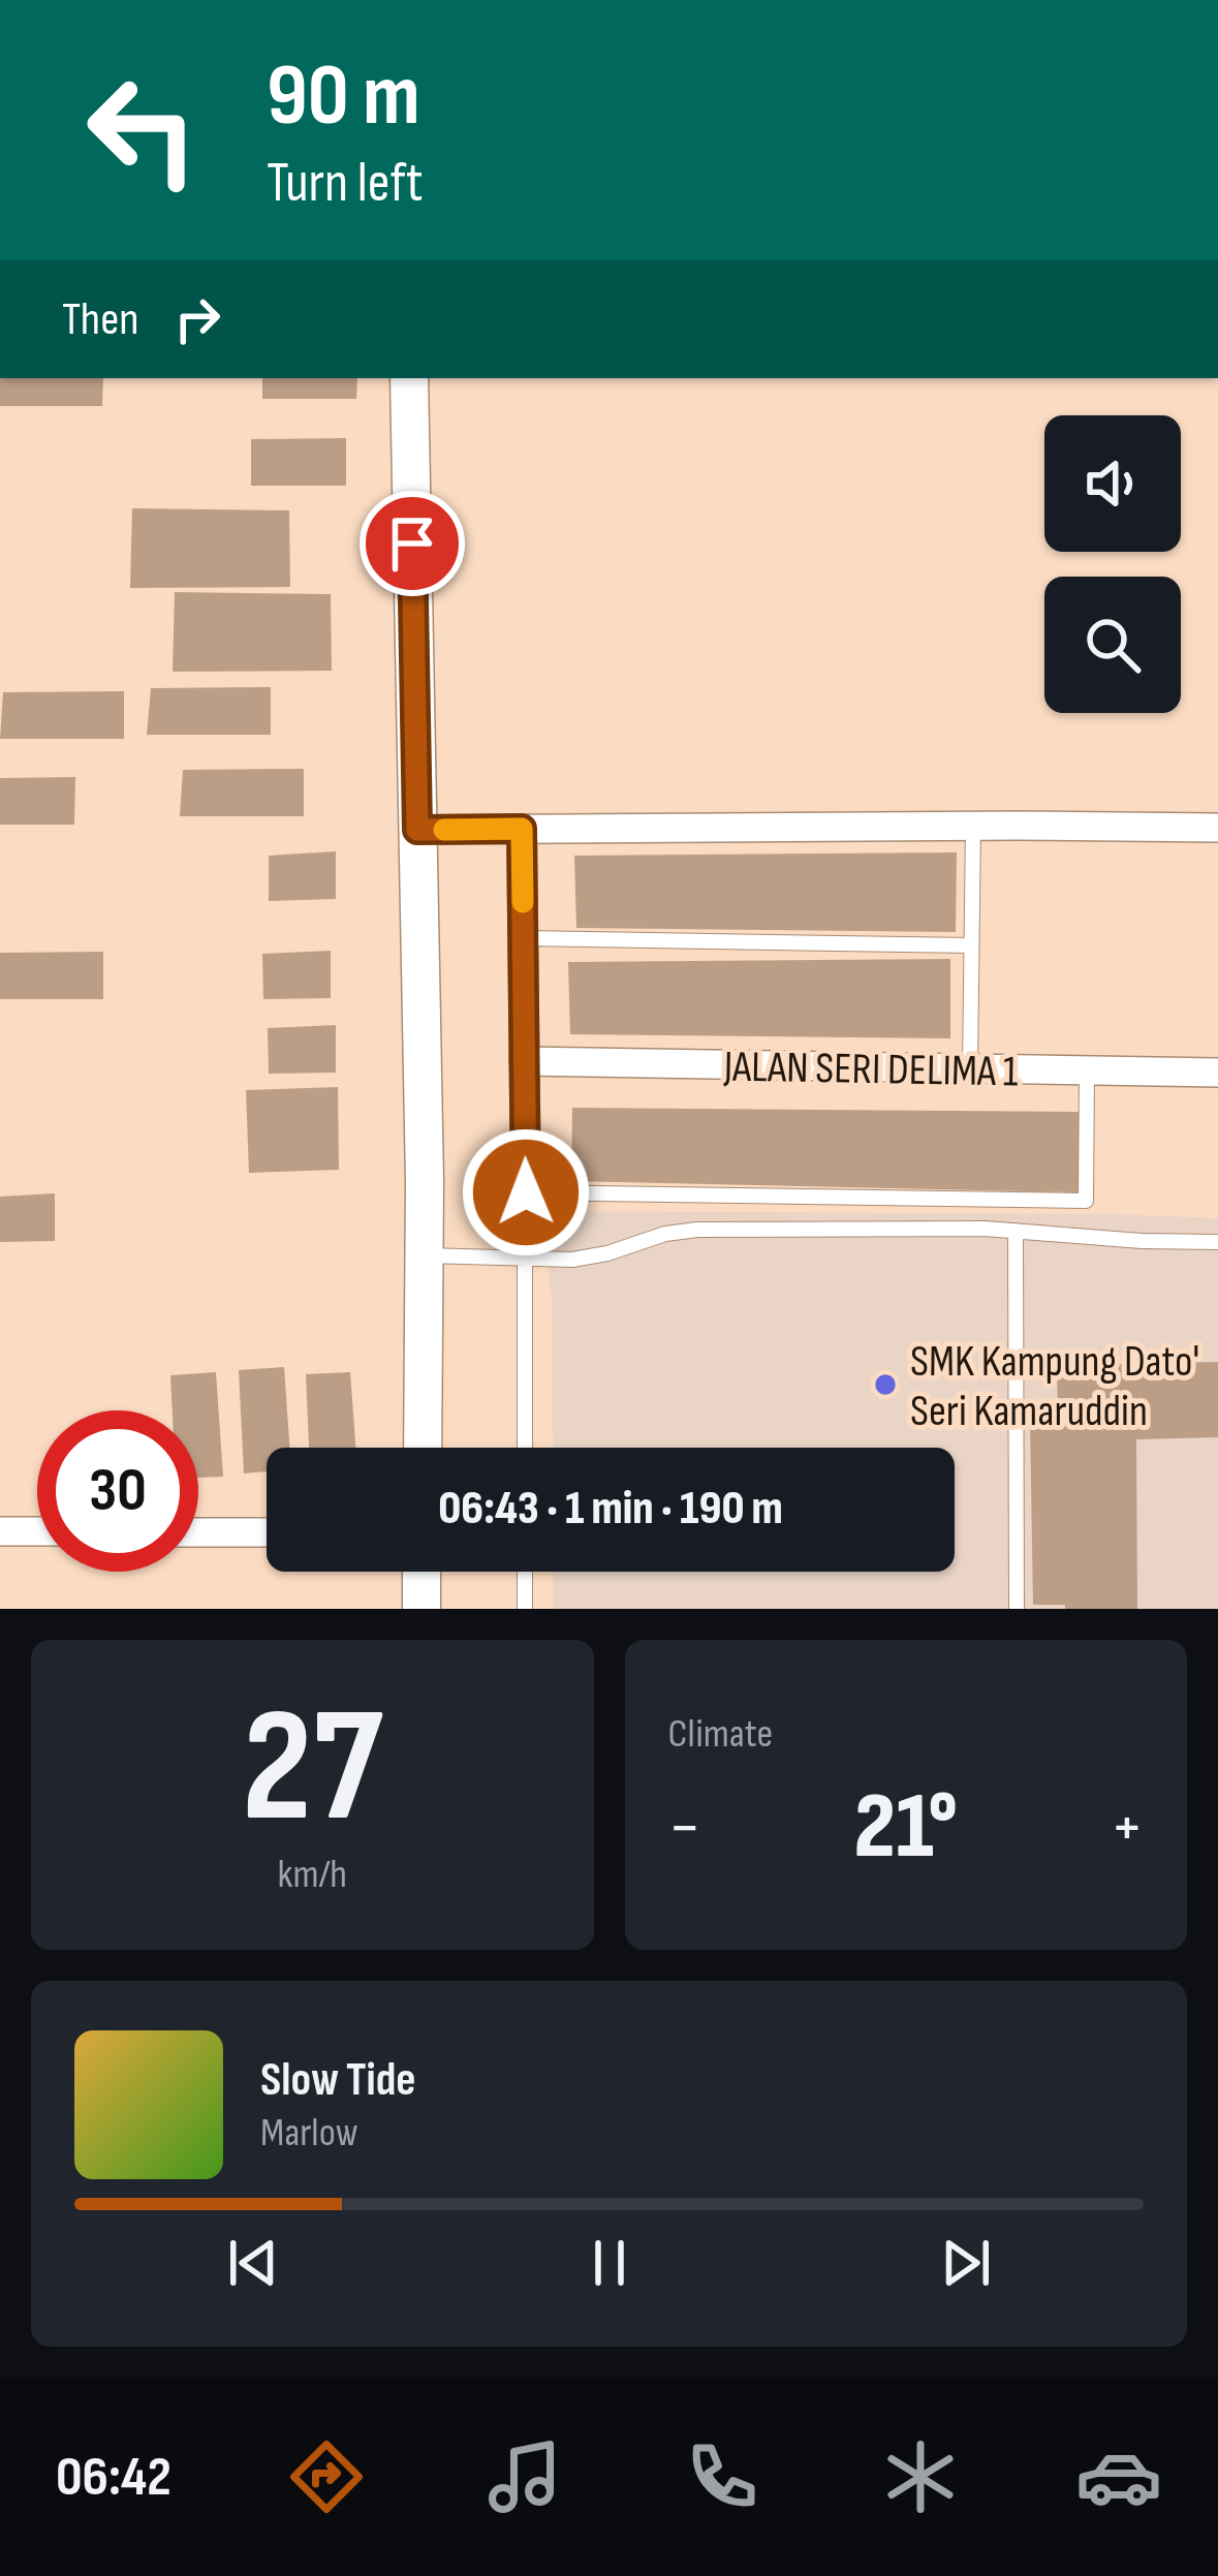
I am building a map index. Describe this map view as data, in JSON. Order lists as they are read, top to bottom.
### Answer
{
  "streets": {
    "street": ["JALAN SERI DELIMA 1"]
  },
  "places": ["SMK Kampung Dato' Seri Kamaruddin"],
  "page": {
    "turn": ["90 m", "Turn left"],
    "then": "Then",
    "limit": "30",
    "trip": "06:43 · 1 min · 190 m",
    "tile": [
      ["27", "km/h"],
      "Climate"
    ],
    "heat": ["−", "21°", "+"],
    "song": ["Slow Tide", "Marlow"],
    "tabs": "06:42"
  }
}
